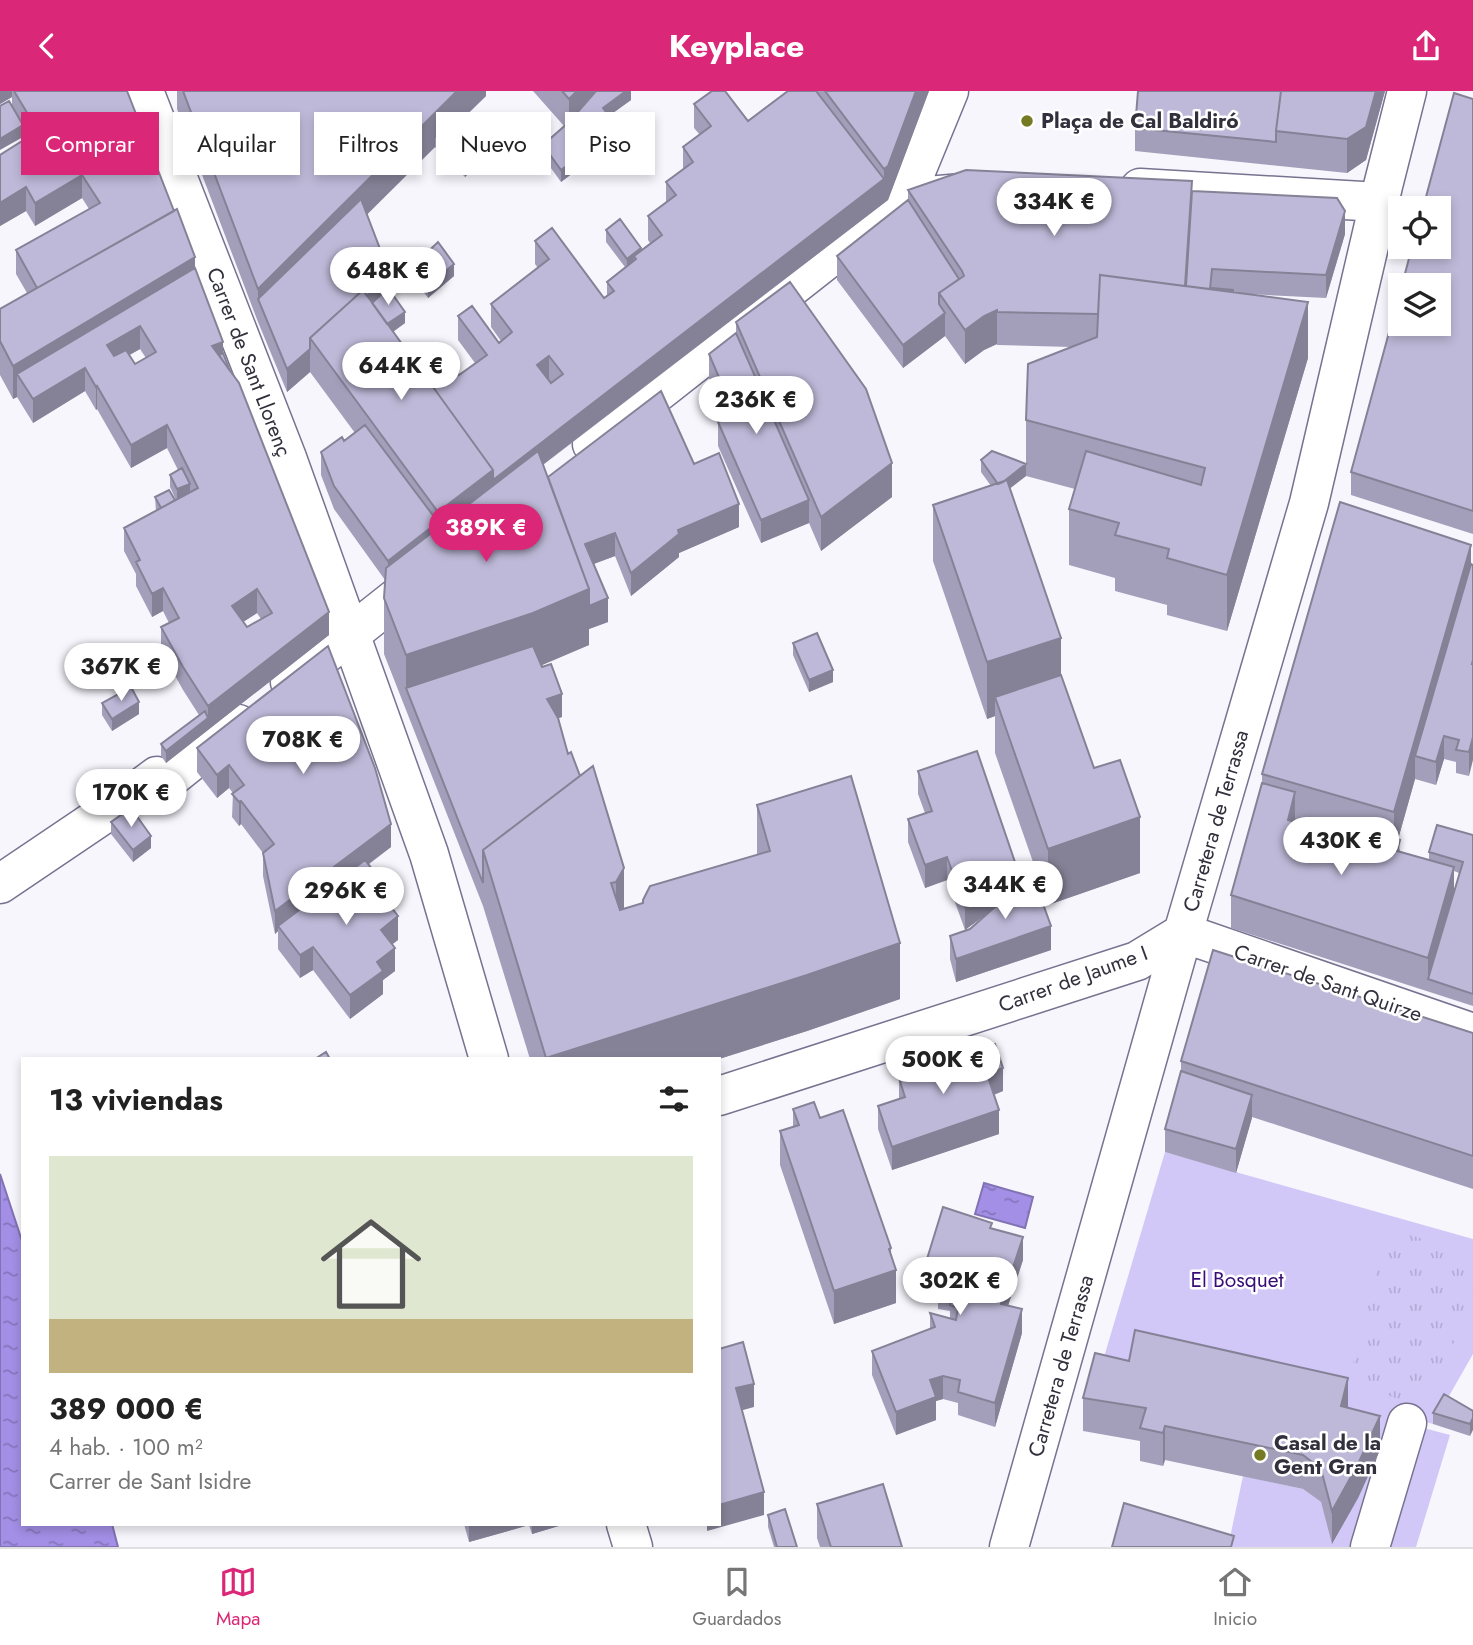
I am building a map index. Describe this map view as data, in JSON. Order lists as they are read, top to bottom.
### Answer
{
  "streets": {
    "street": [
      "Carrer de Sant Llorenç",
      "Carretera de Terrassa",
      "Carrer de Jaume I",
      "Carrer de Sant Quirze"
    ]
  },
  "crossings": [
    ["Carretera de Terrassa", "Carrer de Jaume I"],
    ["Carretera de Terrassa", "Carrer de Sant Quirze"],
    ["Carrer de Jaume I", "Carrer de Sant Quirze"]
  ],
  "parks": ["El Bosquet"],
  "places": ["Plaça de Cal Baldiró", "Casal de la Gent Gran"],
  "page": {
    "header": "Keyplace",
    "chip": [
      "Comprar",
      "Alquilar",
      "Filtros",
      "Nuevo",
      "Piso"
    ],
    "price": [
      "334K €",
      "648K €",
      "644K €",
      "236K €",
      "389K €",
      "367K €",
      "708K €",
      "170K €",
      "430K €",
      "344K €",
      "296K €",
      "500K €",
      "302K €"
    ],
    "heading": "13 viviendas",
    "list": [
      {
        "name": "389 000 €",
        "note": "4 hab. · 100 m² · Carrer de Sant Isidre"
      }
    ],
    "tabs": ["Mapa", "Guardados", "Inicio"]
  }
}
